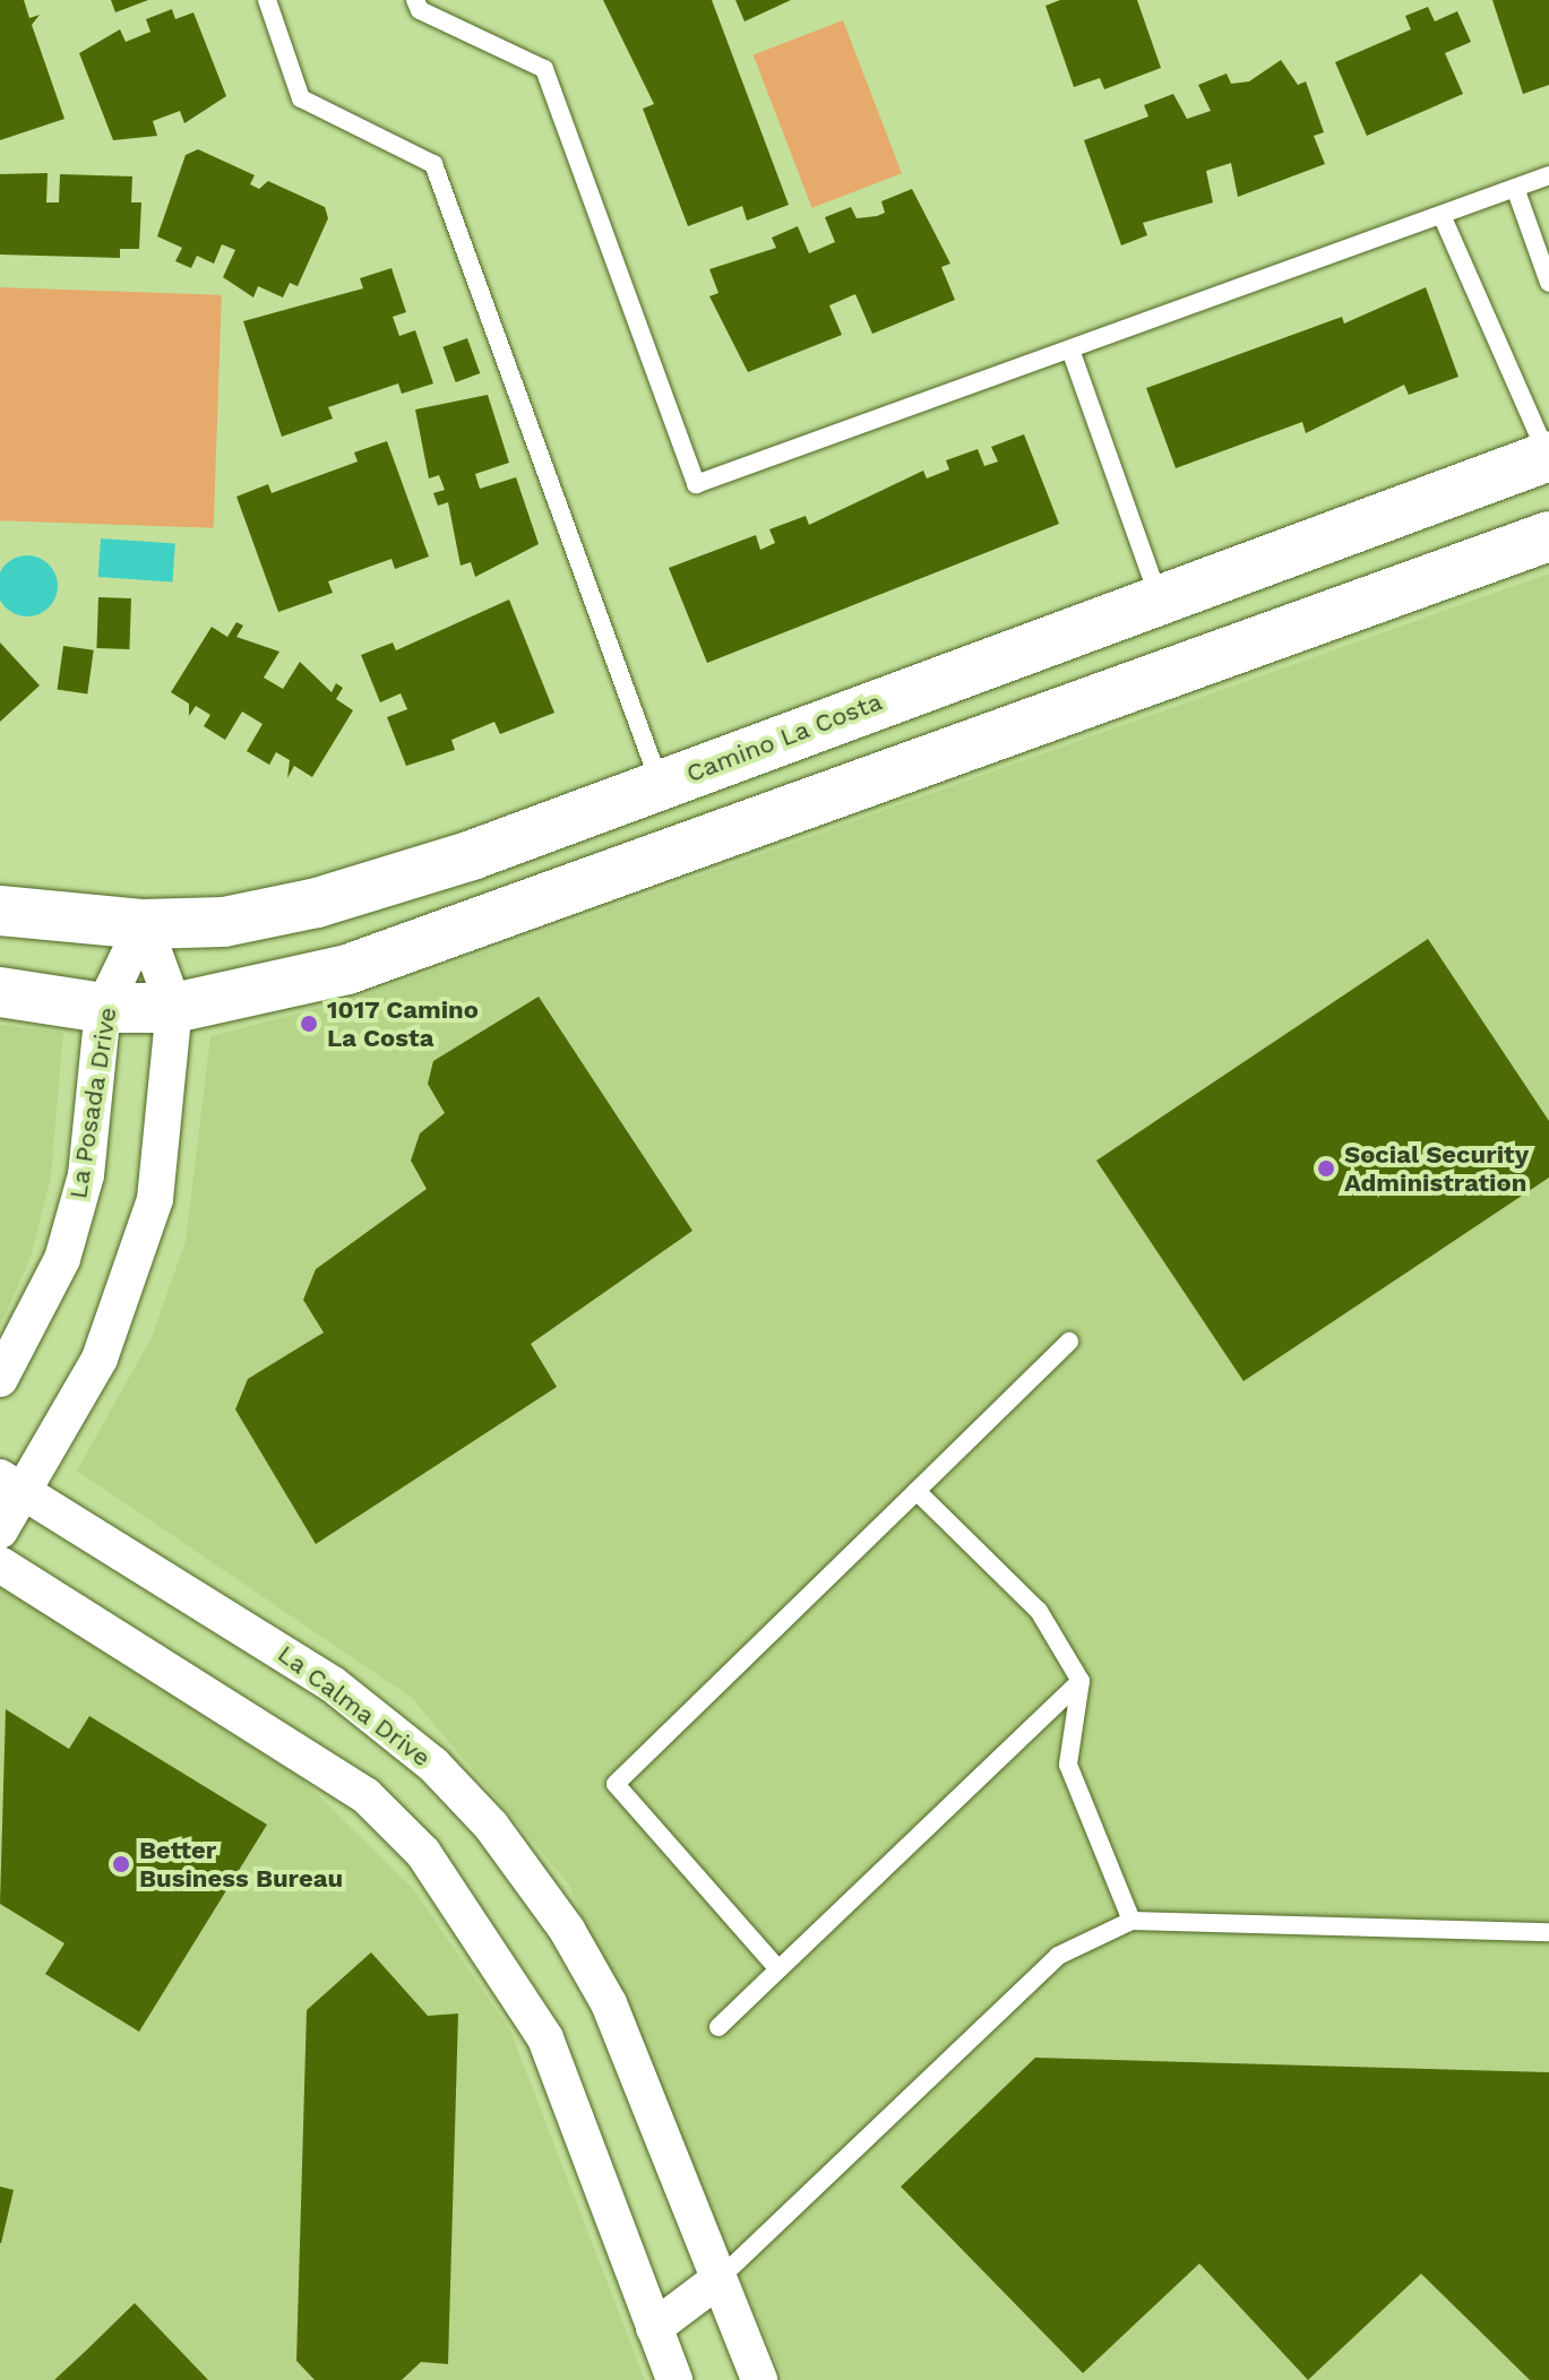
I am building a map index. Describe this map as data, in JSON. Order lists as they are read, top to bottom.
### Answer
{
  "streets": {
    "street": ["Camino La Costa", "La Posada Drive", "La Calma Drive"]
  },
  "crossings": [
    ["Camino La Costa", "La Posada Drive"]
  ],
  "places": ["1017 Camino La Costa", "Social Security Administration", "Better Business Bureau"]
}
